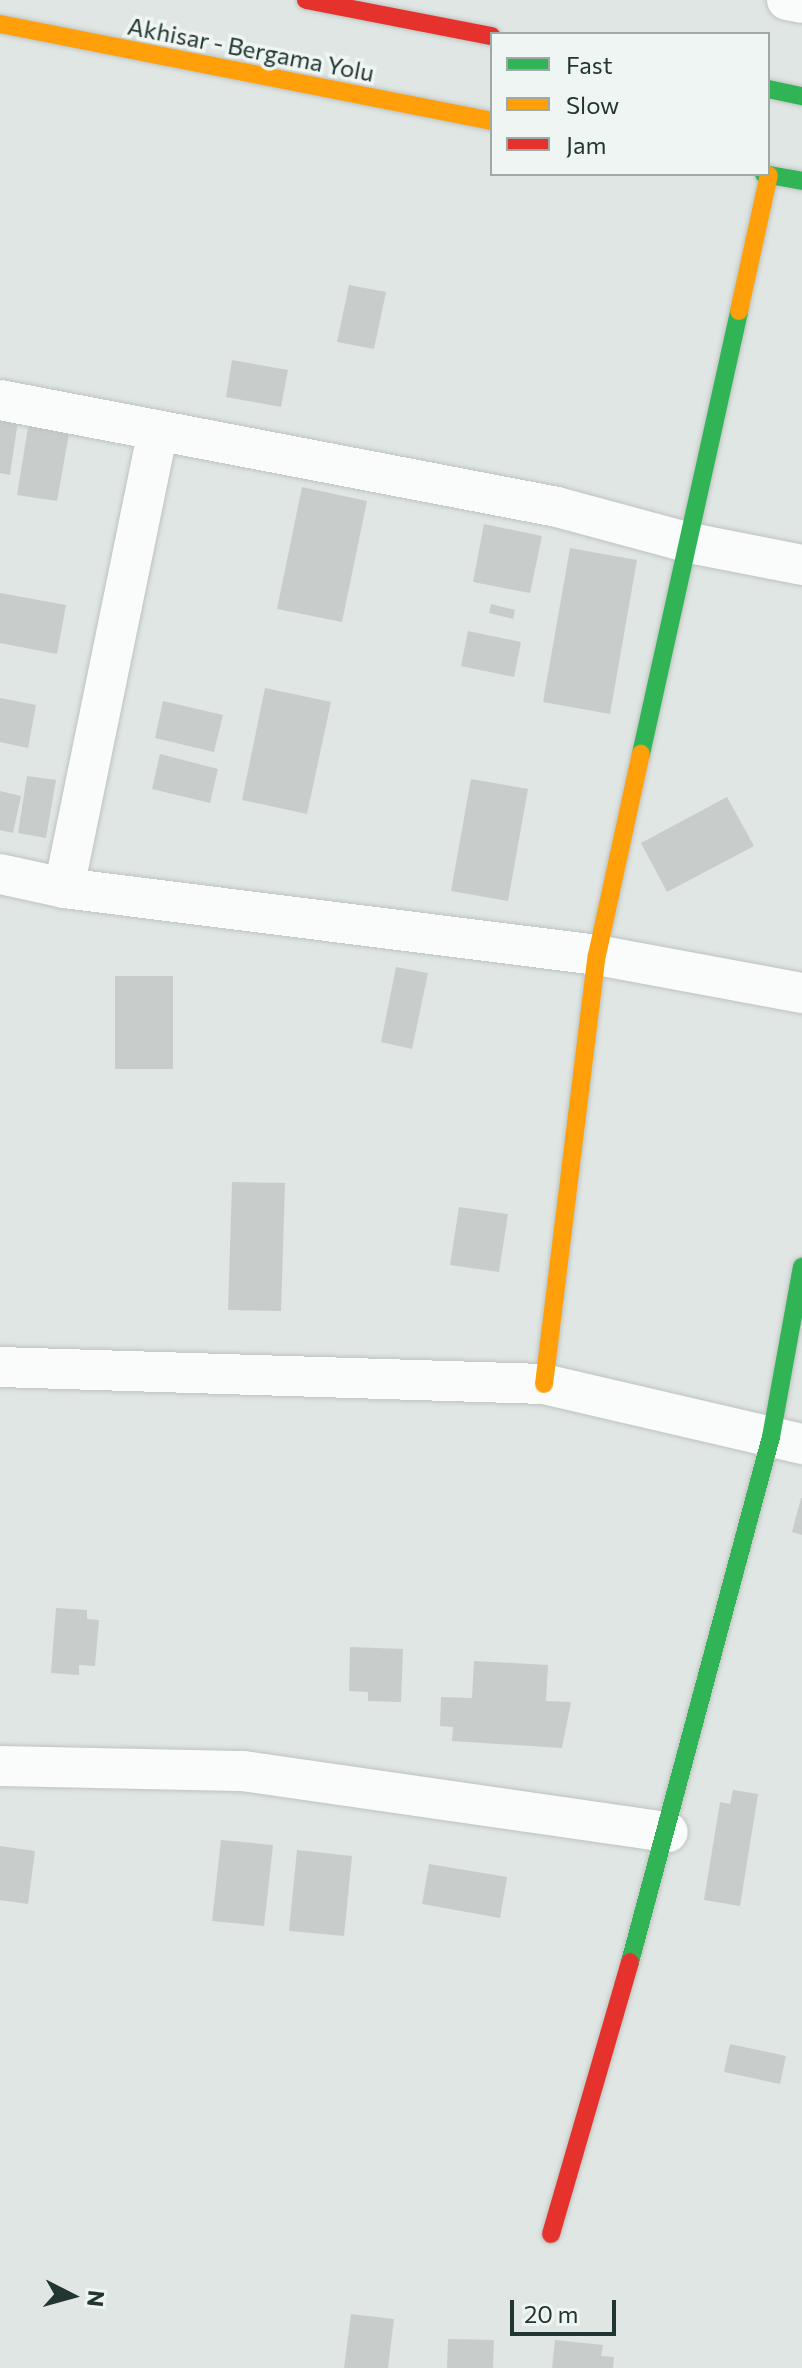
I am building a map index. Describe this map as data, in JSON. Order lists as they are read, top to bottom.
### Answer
{
  "streets": {
    "street": ["Akhisar - Bergama Yolu"]
  },
  "legend": ["Fast", "Slow", "Jam"],
  "scale_bar": "20 m",
  "north": "right"
}
